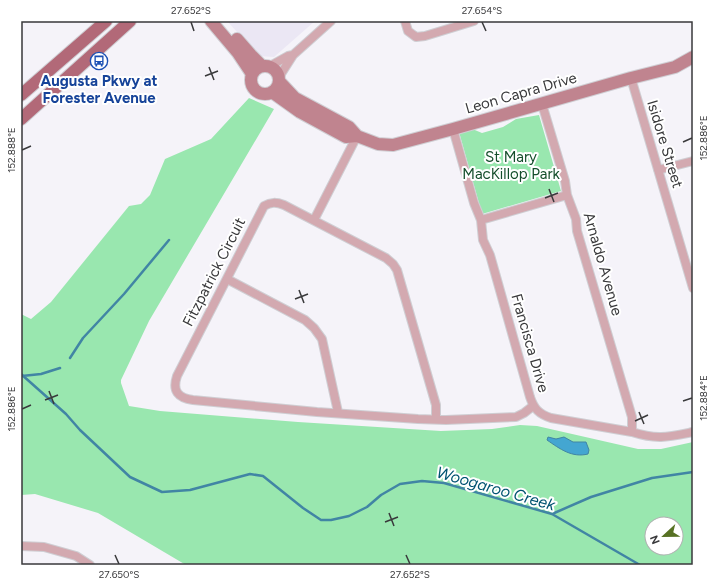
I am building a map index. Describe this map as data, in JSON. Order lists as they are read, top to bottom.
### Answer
{
  "streets": {
    "street": [
      "Leon Capra Drive",
      "Isidore Street",
      "Arnaldo Avenue",
      "Fitzpatrick Circuit",
      "Francisca Drive"
    ]
  },
  "crossings": [
    ["Leon Capra Drive", "Isidore Street"],
    ["Leon Capra Drive", "Arnaldo Avenue"],
    ["Leon Capra Drive", "Francisca Drive"],
    ["Arnaldo Avenue", "Francisca Drive"],
    ["Fitzpatrick Circuit", "Francisca Drive"]
  ],
  "water": ["Woogaroo Creek"],
  "parks": ["St Mary MacKillop Park"],
  "places": {
    "bus stop": ["Augusta Pkwy at Forester Avenue"]
  },
  "north": "left",
  "coordinates": [
    "27.652°S",
    "27.654°S",
    "152.886°E",
    "152.888°E",
    "152.884°E",
    "27.650°S"
  ]
}
